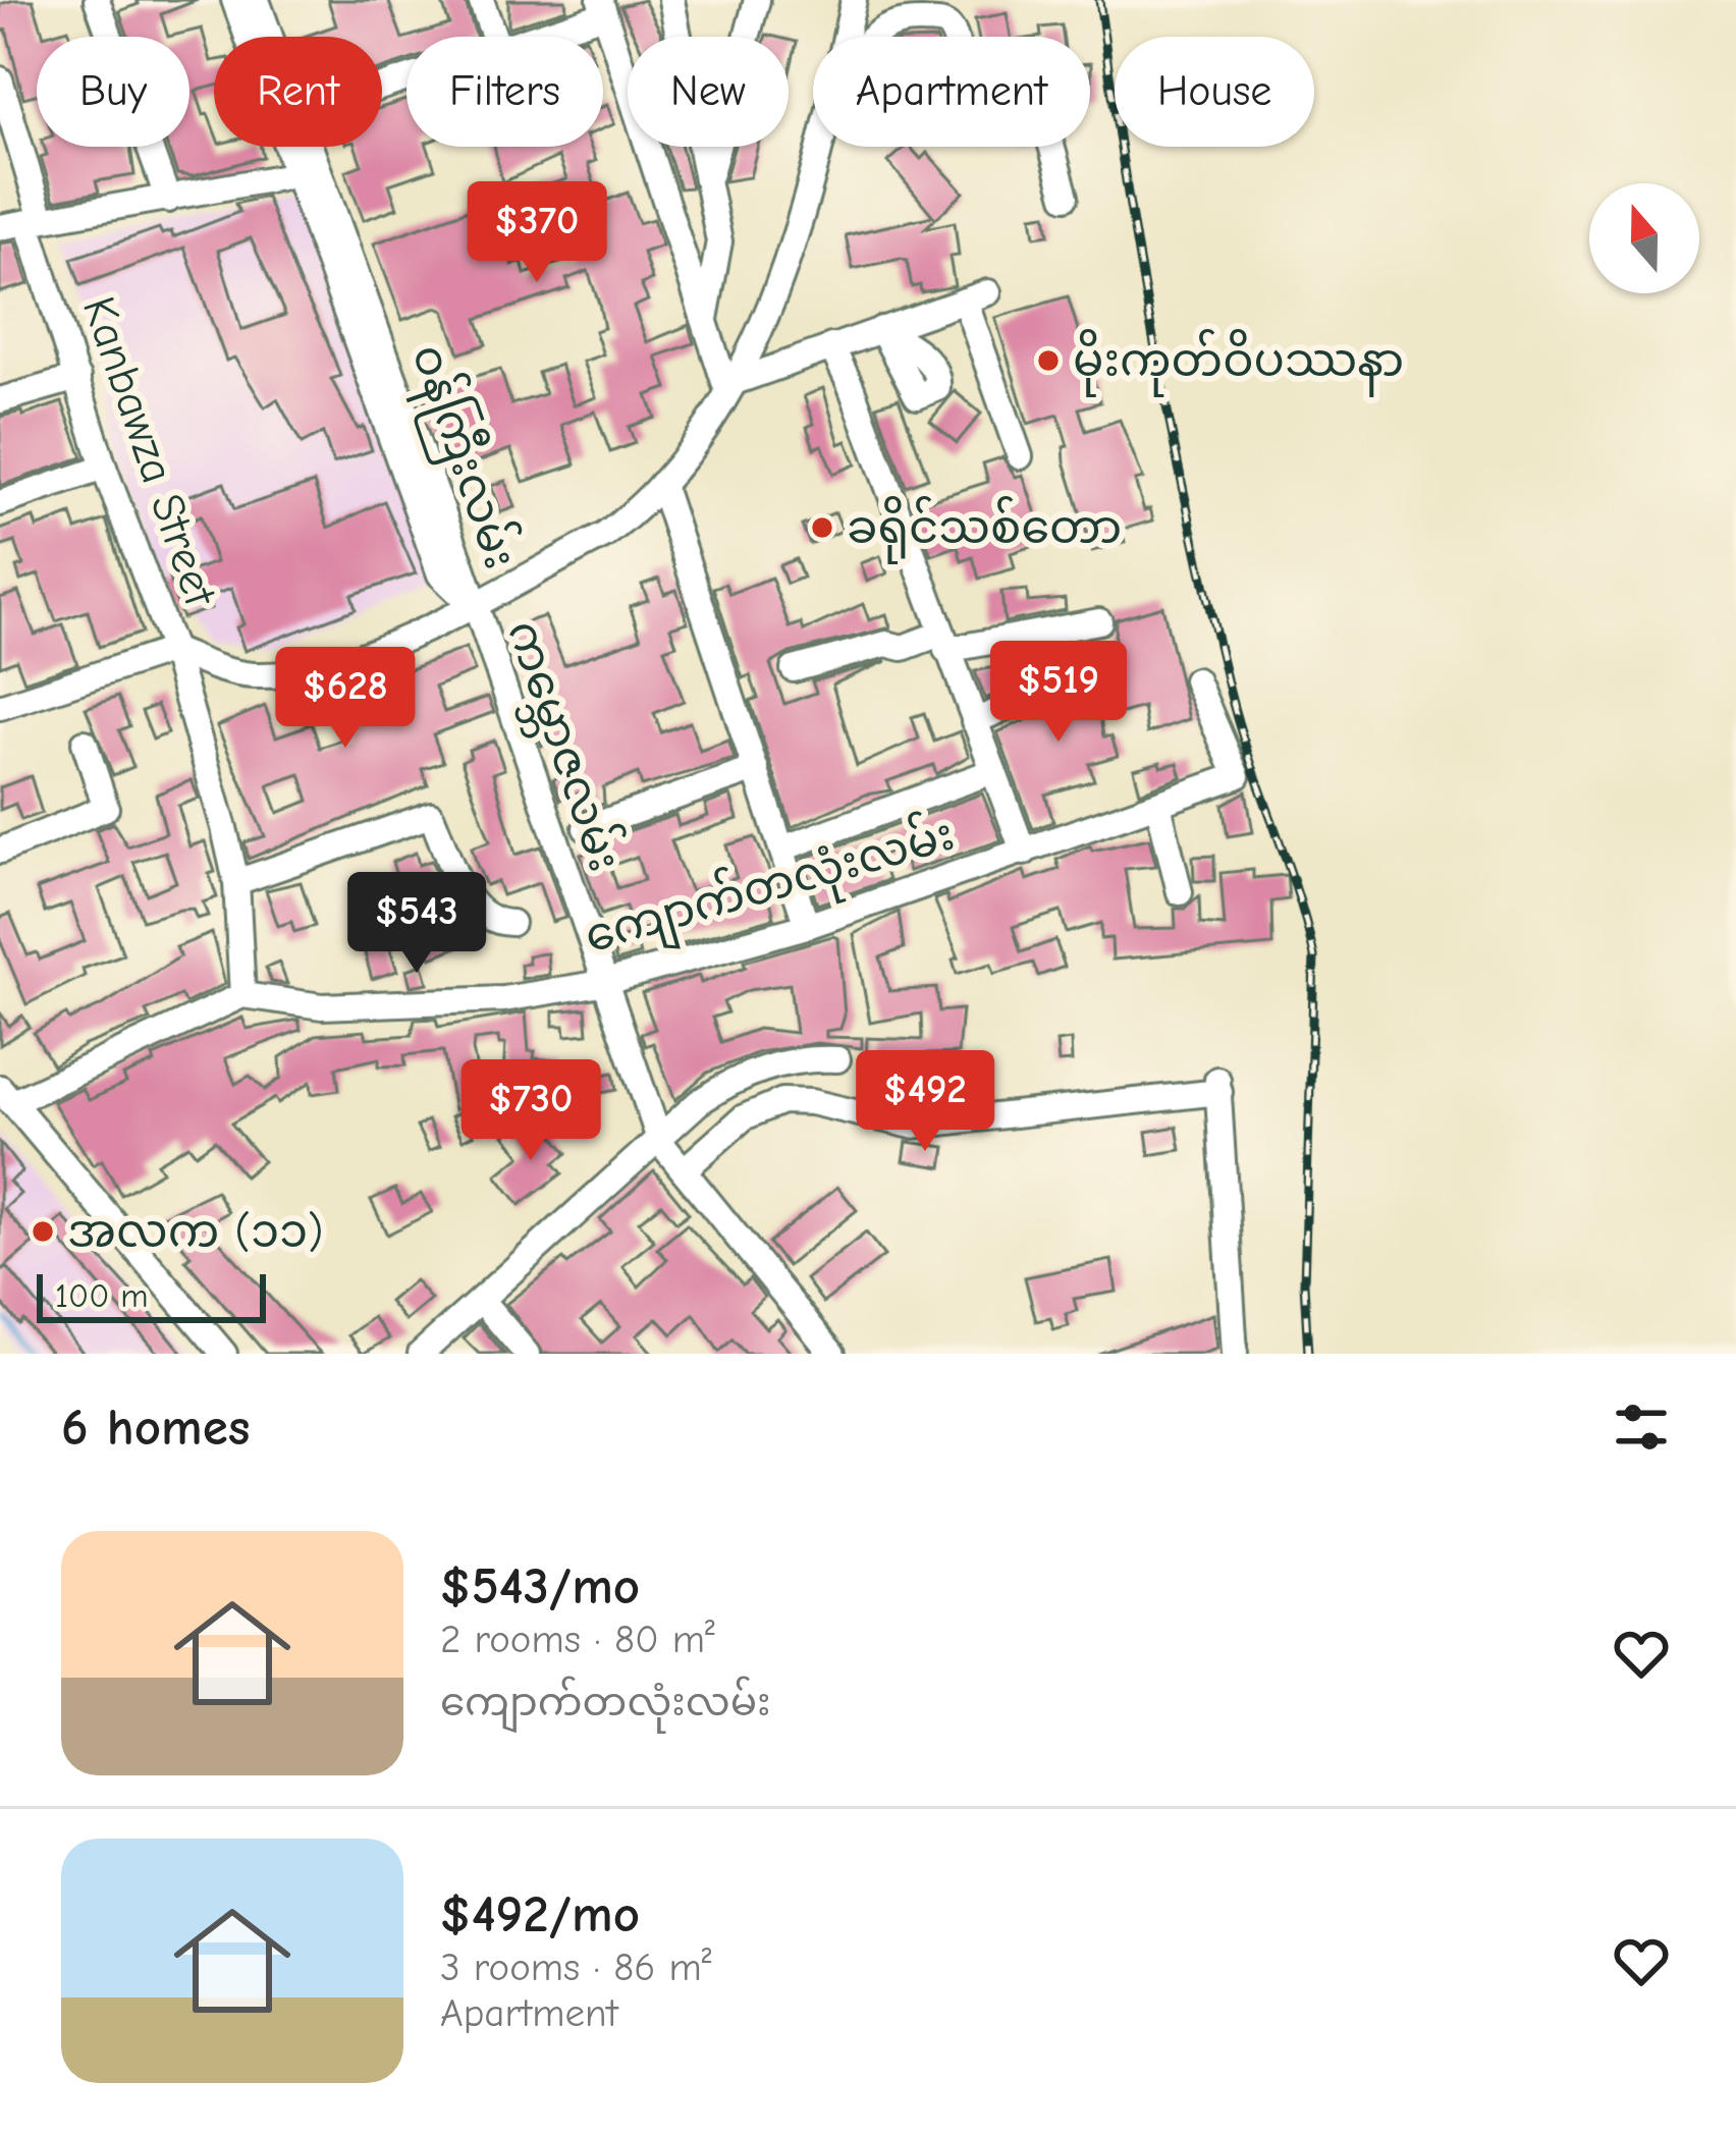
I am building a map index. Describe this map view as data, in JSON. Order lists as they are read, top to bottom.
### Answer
{
  "streets": {
    "street": [
      "Kanbawza Street",
      "ဝန်ကြီးလမ်း",
      "ကမ္ဘောဇလမ်း",
      "ကျောက်တလုံးလမ်း"
    ]
  },
  "crossings": [
    ["Kanbawza Street", "ကျောက်တလုံးလမ်း"],
    ["ဝန်ကြီးလမ်း", "ကမ္ဘောဇလမ်း"],
    ["ကမ္ဘောဇလမ်း", "ကျောက်တလုံးလမ်း"]
  ],
  "places": ["မိုးကုတ်ဝိပဿနာ", "ခရိုင်သစ်တော", "အလက (၁၁)"],
  "scale_bar": "100 m",
  "north": "top",
  "page": {
    "chip": [
      "Buy",
      "Rent",
      "Filters",
      "New",
      "Apartment",
      "House"
    ],
    "price": [
      "$370",
      "$519",
      "$628",
      "$543",
      "$492",
      "$730"
    ],
    "scale": "100 m",
    "heading": "6 homes",
    "list": [
      {
        "name": "$543/mo",
        "note": "2 rooms · 80 m² · ကျောက်တလုံးလမ်း"
      },
      {
        "name": "$492/mo",
        "note": "3 rooms · 86 m² · Apartment"
      }
    ]
  }
}
